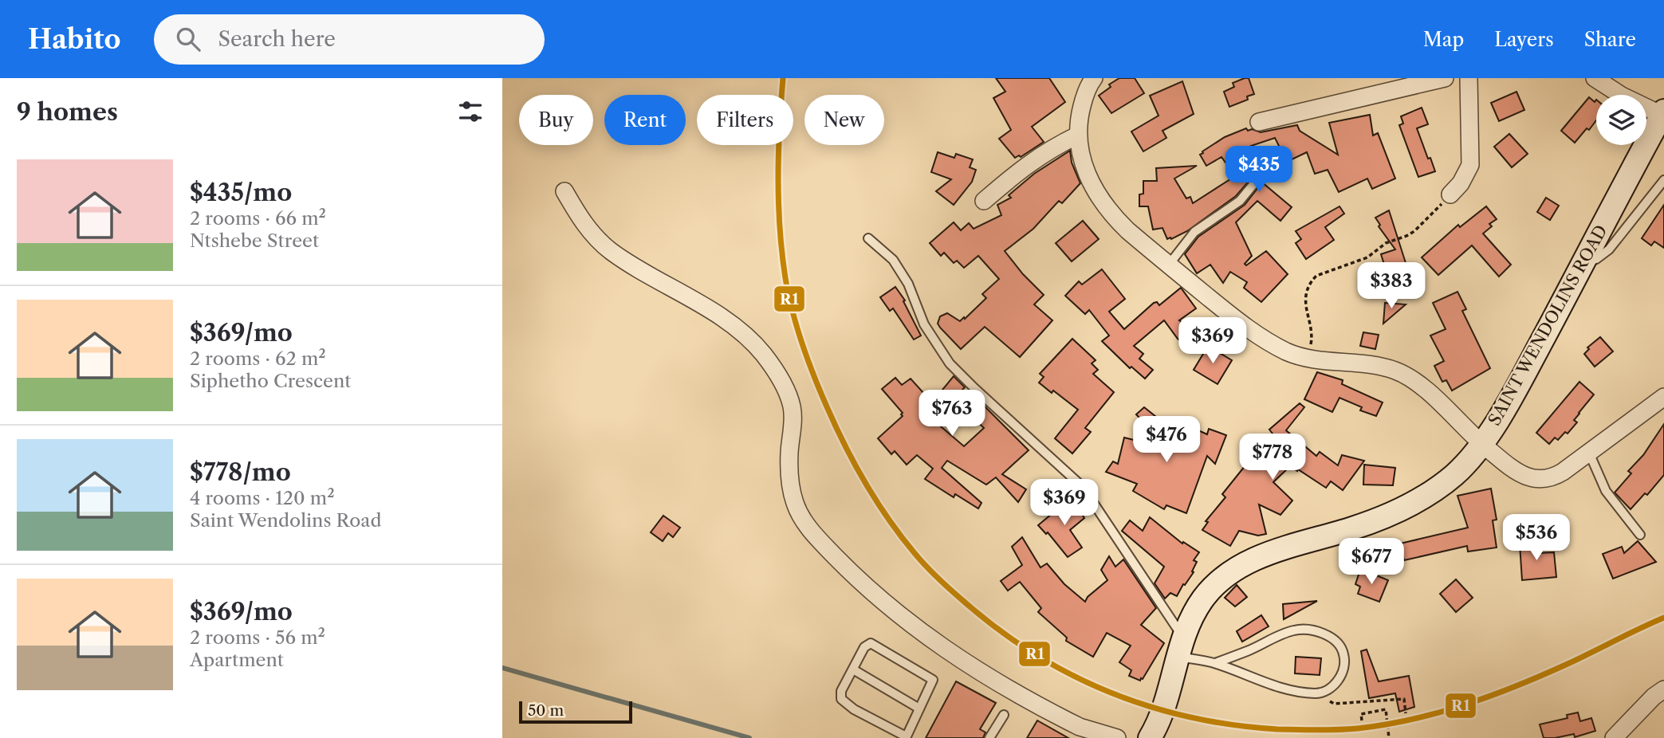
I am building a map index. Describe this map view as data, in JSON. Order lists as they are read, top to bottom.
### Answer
{
  "streets": {
    "street": ["SAINT WENDOLINS ROAD"]
  },
  "lines": ["transit line R1"],
  "scale_bar": "50 m",
  "page": {
    "header": "Habito",
    "search": "Search here",
    "nav": ["Map", "Layers", "Share"],
    "heading": "9 homes",
    "chip": [
      "Buy",
      "Rent",
      "Filters",
      "New"
    ],
    "list": [
      {
        "name": "$435/mo",
        "note": "2 rooms · 66 m² · Ntshebe Street"
      },
      {
        "name": "$369/mo",
        "note": "2 rooms · 62 m² · Siphetho Crescent"
      },
      {
        "name": "$778/mo",
        "note": "4 rooms · 120 m² · Saint Wendolins Road"
      },
      {
        "name": "$369/mo",
        "note": "2 rooms · 56 m² · Apartment"
      }
    ],
    "price": [
      "$435",
      "$383",
      "$369",
      "$763",
      "$476",
      "$778",
      "$369",
      "$536",
      "$677"
    ],
    "scale": "50 m"
  }
}
